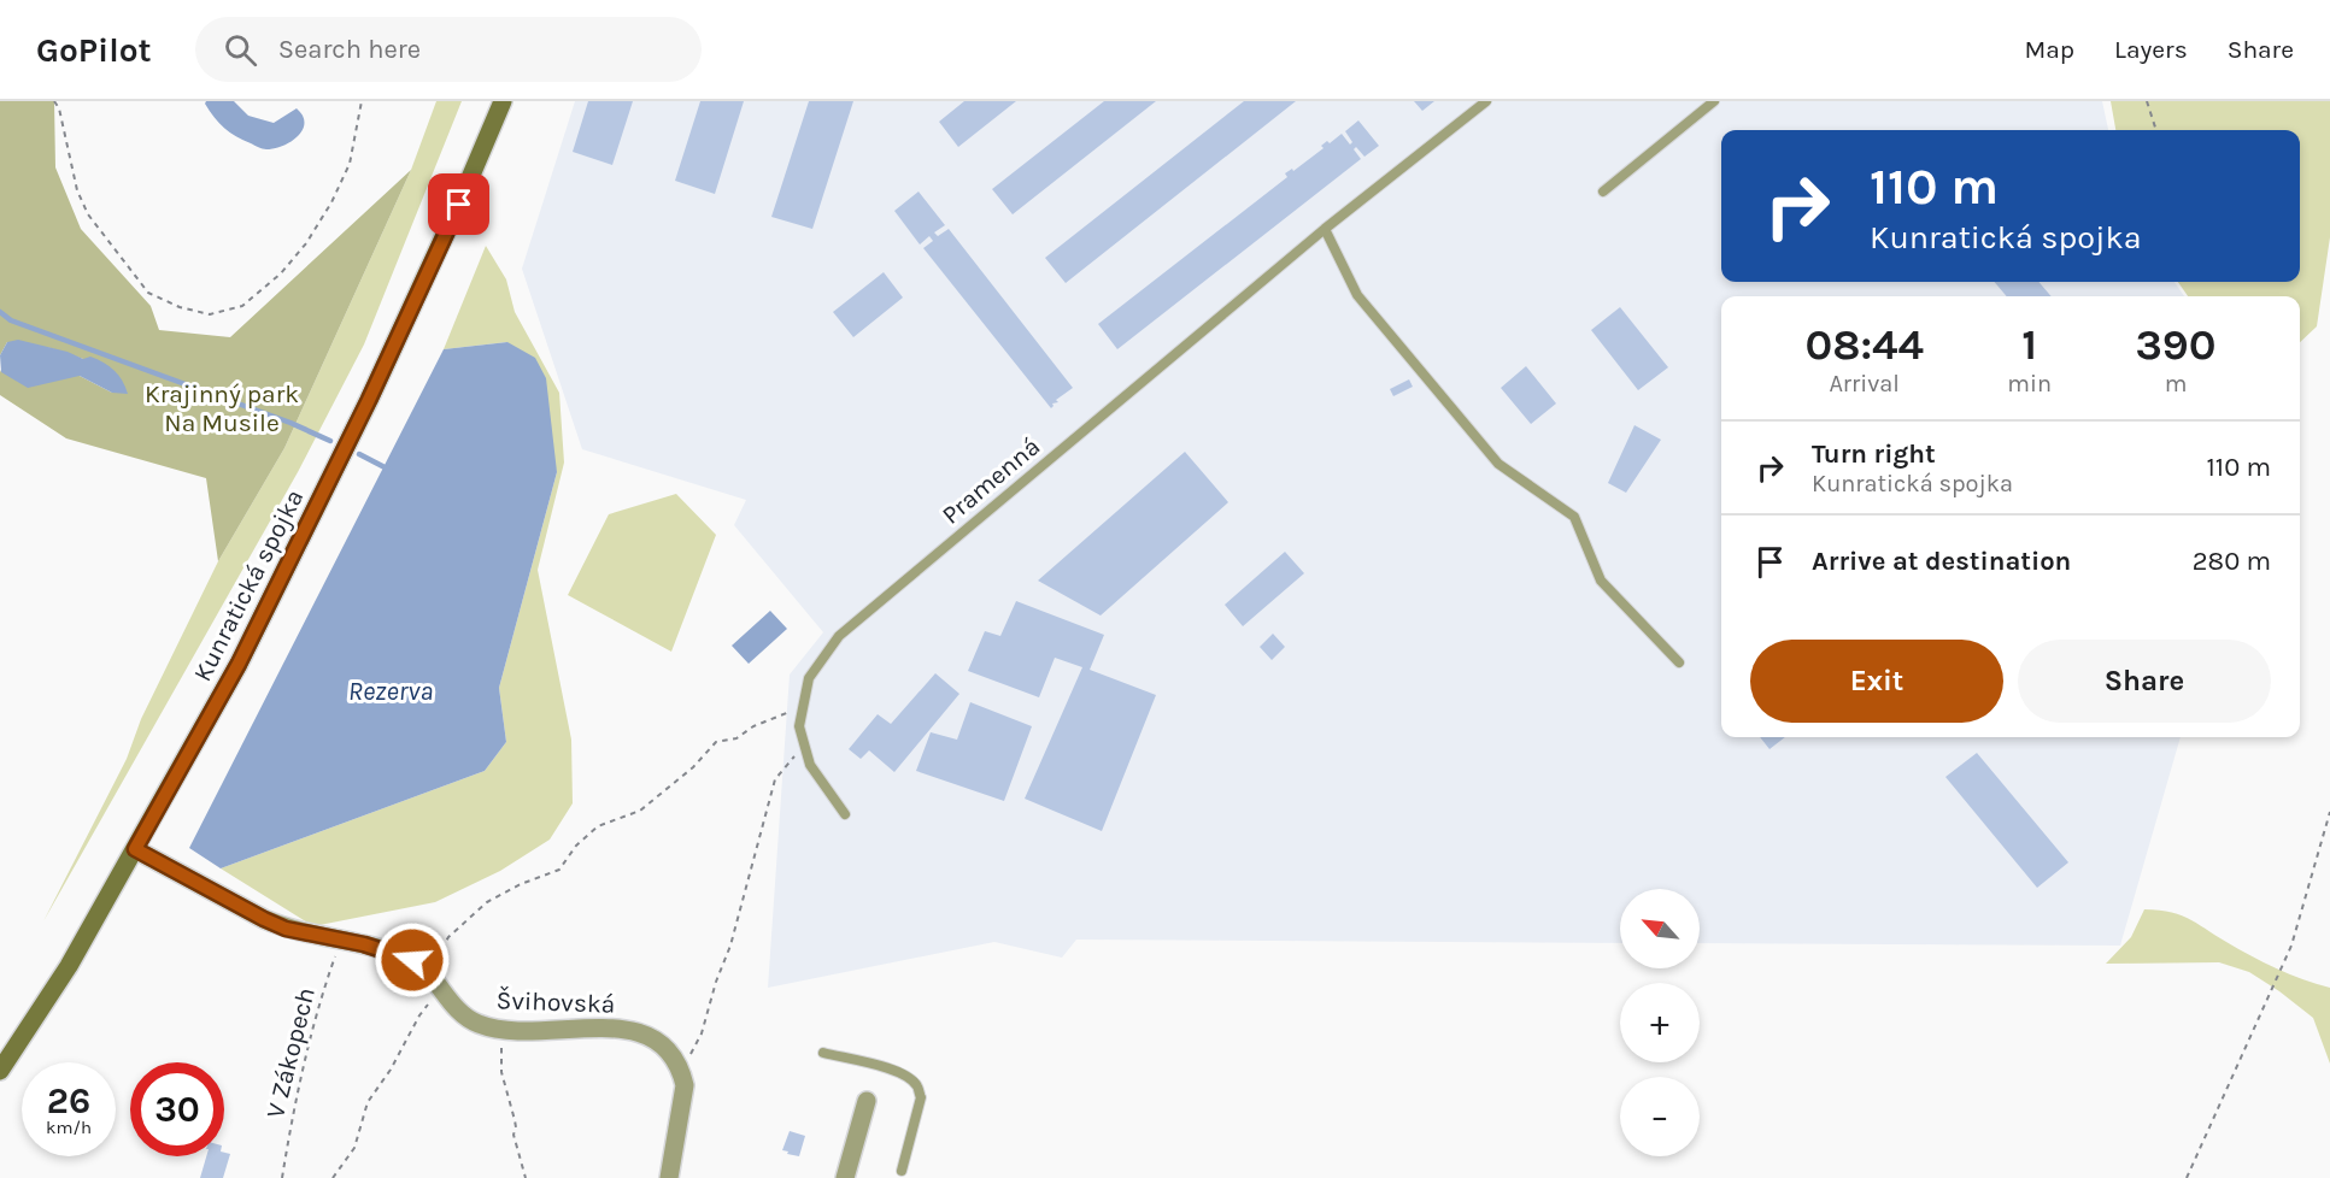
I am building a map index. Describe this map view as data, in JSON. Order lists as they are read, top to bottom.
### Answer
{
  "streets": {
    "main road": ["Kunratická spojka"],
    "street": ["Švihovská"],
    "lane": ["Pramenná"],
    "path": ["V Zákopech"]
  },
  "crossings": [
    ["Kunratická spojka", "Švihovská"],
    ["Švihovská", "V Zákopech"]
  ],
  "water": ["Rezerva"],
  "parks": ["Krajinný park Na Musile"],
  "north": "top left",
  "page": {
    "header": "GoPilot",
    "search": "Search here",
    "nav": ["Map", "Layers", "Share"],
    "turn": ["110 m", "Kunratická spojka"],
    "eta": [
      "08:44",
      "Arrival",
      "1",
      "min",
      "390",
      "m"
    ],
    "list": [
      {
        "name": "Turn right",
        "note": "Kunratická spojka",
        "value": "110 m"
      },
      {
        "name": "Arrive at destination",
        "value": "280 m"
      }
    ],
    "buttons": ["Exit", "Share"],
    "map_buttons": ["+", "−"],
    "speed": "26 km/h",
    "limit": "30"
  }
}
